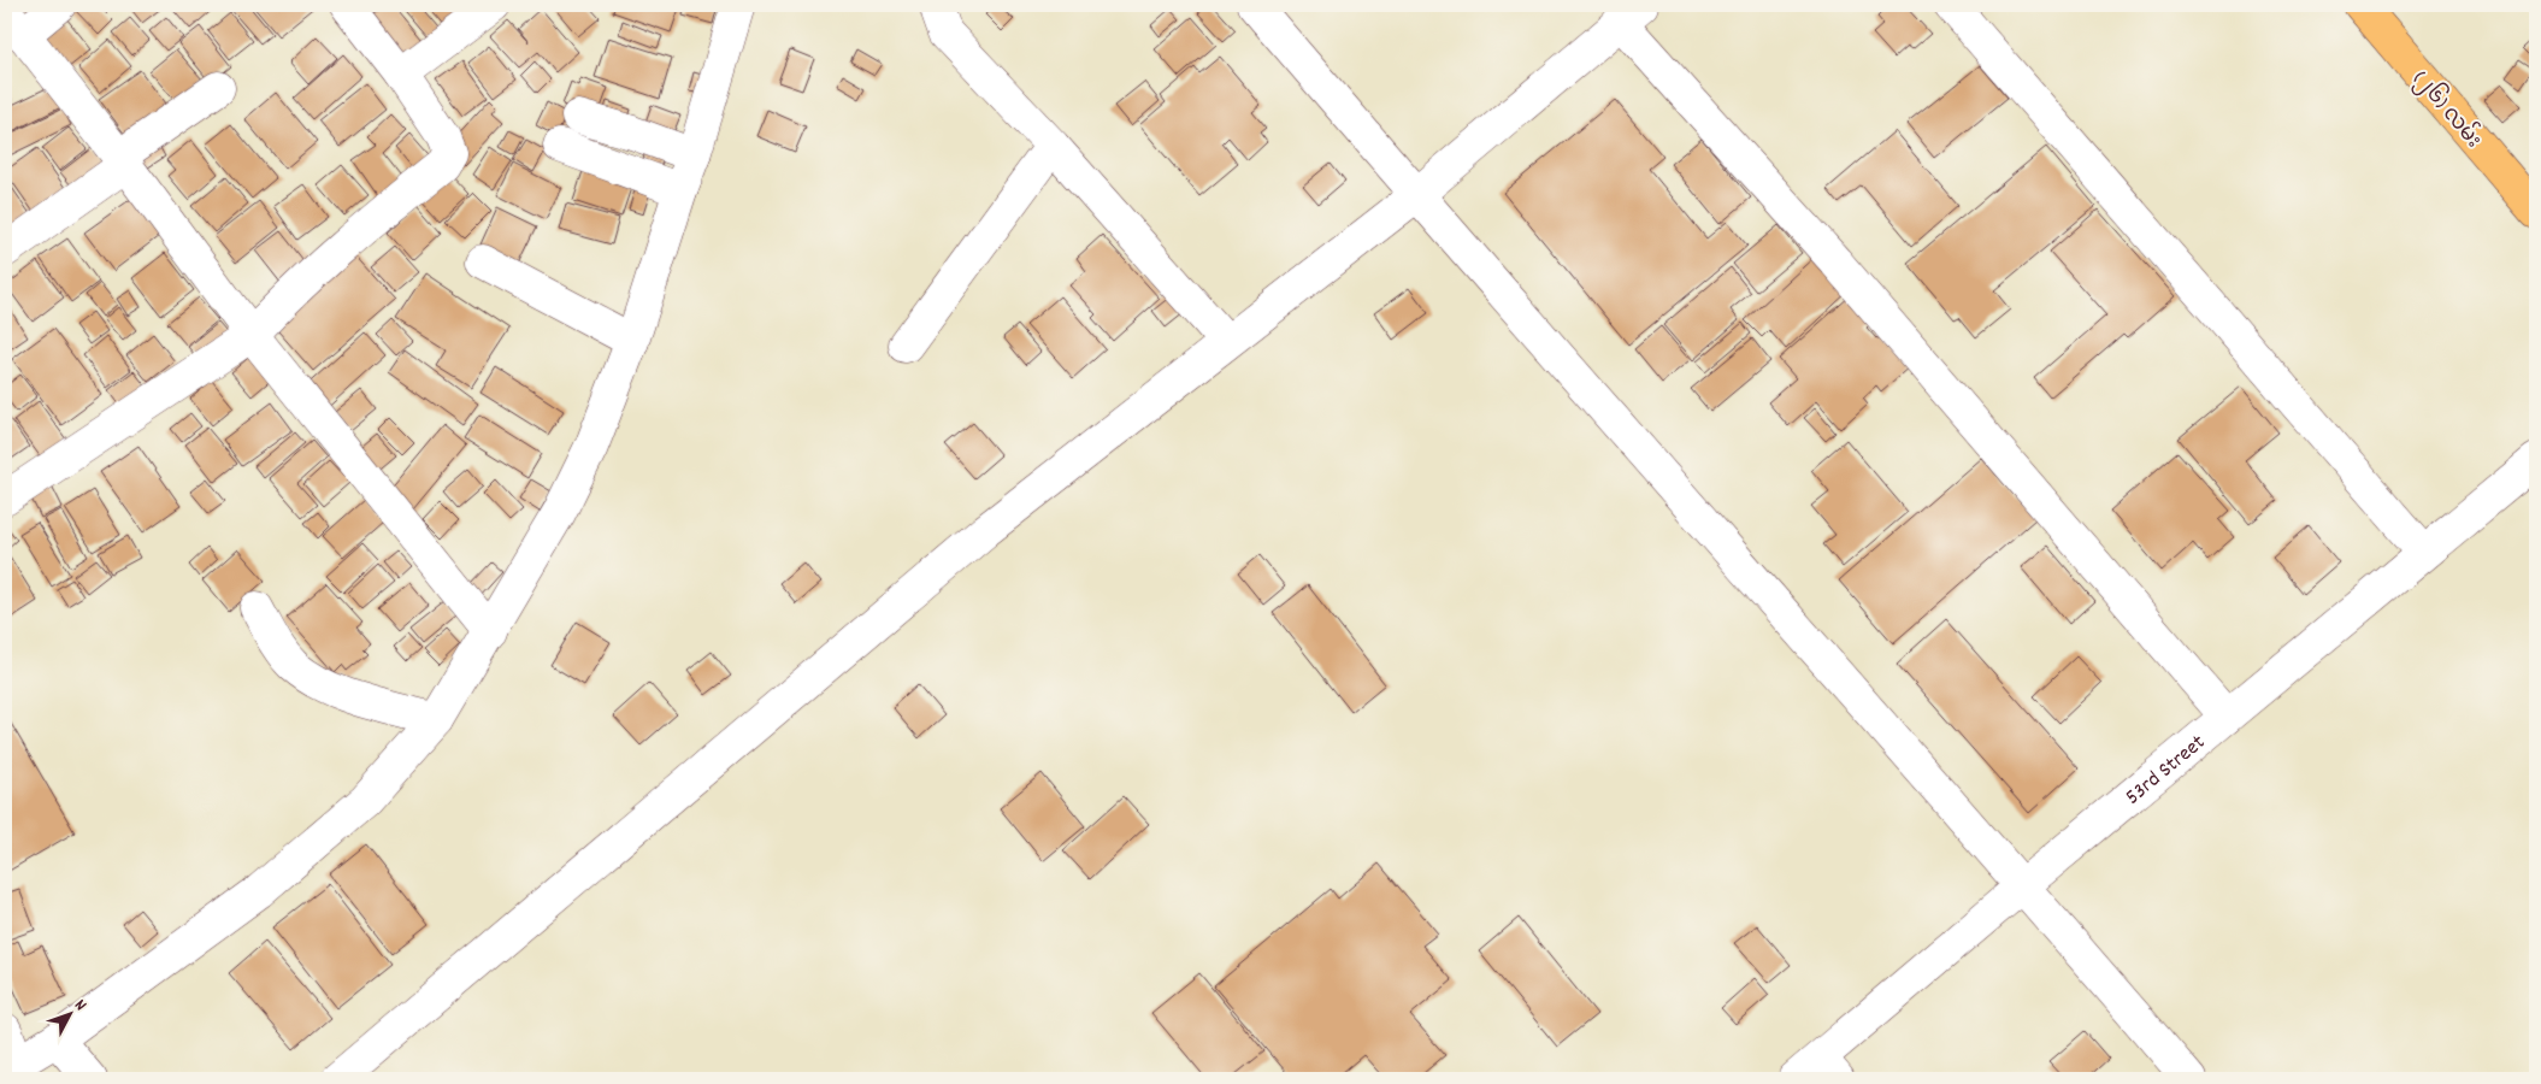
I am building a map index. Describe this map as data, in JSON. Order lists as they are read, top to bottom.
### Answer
{
  "streets": {
    "main road": ["(၂၆) လမ်း"],
    "street": ["53rd Street"]
  },
  "north": "top right"
}
